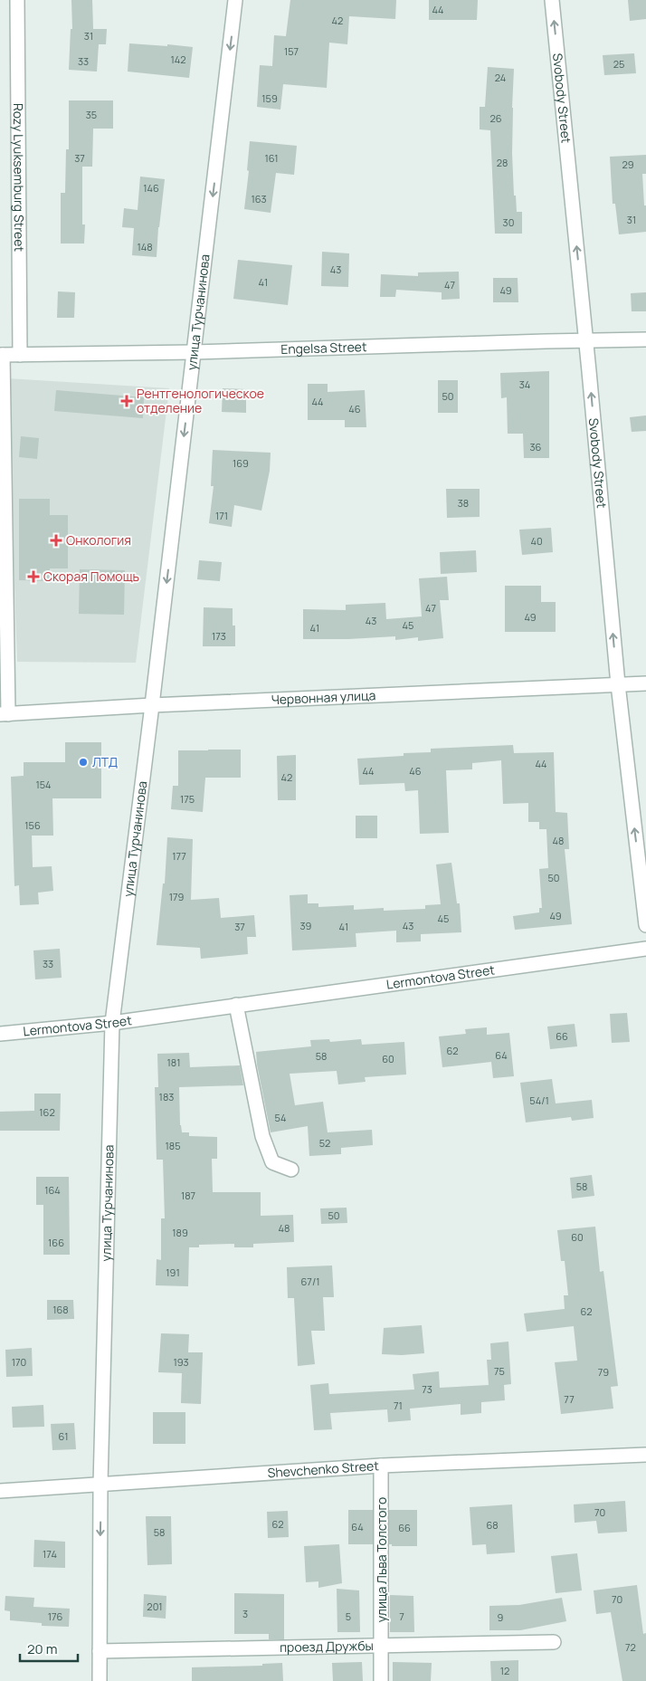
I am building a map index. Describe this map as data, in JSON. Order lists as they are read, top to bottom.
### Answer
{
  "streets": {
    "street": [
      "Svobody Street",
      "Rozy Lyuksemburg Street",
      "улица Турчанинова",
      "Engelsa Street",
      "Червонная улица",
      "Lermontova Street",
      "Shevchenko Street",
      "улица Льва Толстого",
      "проезд Дружбы"
    ]
  },
  "crossings": [
    ["Svobody Street", "Engelsa Street"],
    ["Svobody Street", "Червонная улица"],
    ["Rozy Lyuksemburg Street", "Engelsa Street"],
    ["улица Турчанинова", "Engelsa Street"],
    ["улица Турчанинова", "Червонная улица"],
    ["улица Турчанинова", "Lermontova Street"],
    ["улица Турчанинова", "Shevchenko Street"],
    ["улица Турчанинова", "проезд Дружбы"],
    ["Shevchenko Street", "улица Льва Толстого"],
    ["улица Льва Толстого", "проезд Дружбы"]
  ],
  "one_way": ["Svobody Street", "улица Турчанинова"],
  "places": {
    "health": ["Рентгенологическое отделение", "Онкология", "Скорая Помощь"],
    "other": ["ЛТД"]
  },
  "house_numbers": [
    "44",
    "42",
    "31",
    "157",
    "142",
    "33",
    "25",
    "24",
    "159",
    "35",
    "26",
    "37",
    "161",
    "28",
    "29",
    "146",
    "163",
    "31",
    "30",
    "148",
    "43",
    "41",
    "47",
    "49",
    "34",
    "50",
    "44",
    "46",
    "36",
    "169",
    "38",
    "171",
    "40",
    "47",
    "49",
    "43",
    "45",
    "41",
    "173",
    "44",
    "44",
    "46",
    "42",
    "154",
    "175",
    "156",
    "48",
    "177",
    "50",
    "179",
    "49",
    "45",
    "39",
    "43",
    "37",
    "41",
    "33",
    "66",
    "62",
    "64",
    "58",
    "60",
    "181",
    "183",
    "54/1",
    "162",
    "54",
    "52",
    "185",
    "58",
    "164",
    "187",
    "50",
    "48",
    "189",
    "60",
    "166",
    "191",
    "67/1",
    "168",
    "62",
    "170",
    "193",
    "75",
    "79",
    "73",
    "77",
    "71",
    "61",
    "70",
    "62",
    "68",
    "64",
    "66",
    "58",
    "174",
    "70",
    "201",
    "3",
    "176",
    "5",
    "7",
    "9",
    "72",
    "12"
  ],
  "scale_bar": "20 m"
}
